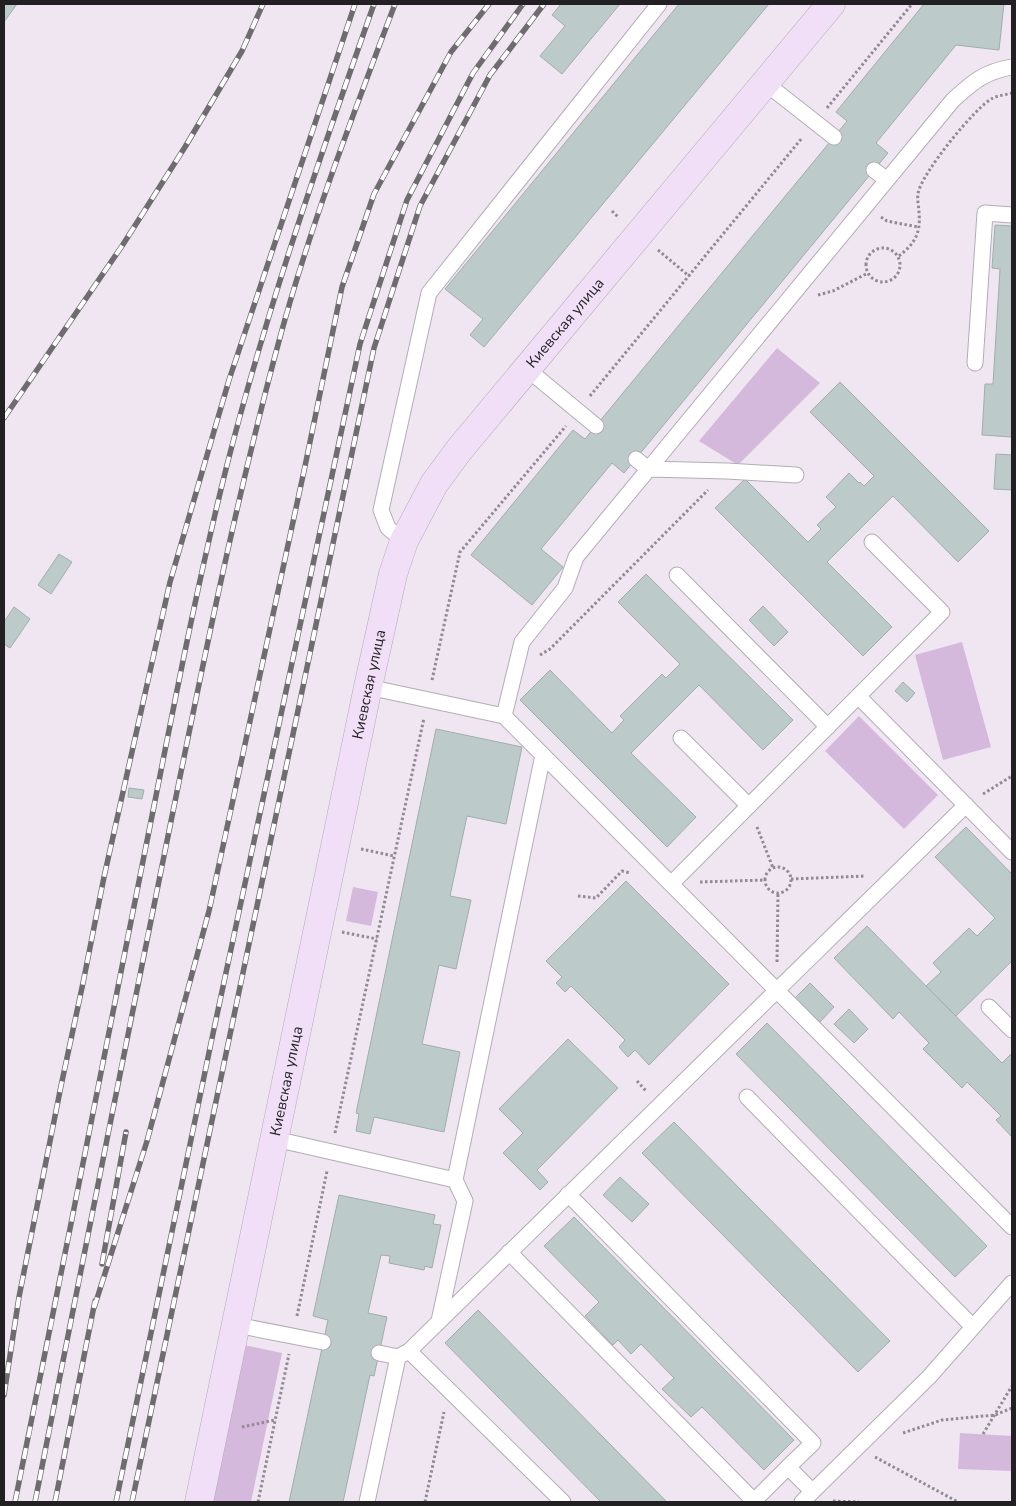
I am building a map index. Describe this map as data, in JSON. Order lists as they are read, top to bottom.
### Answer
{
  "streets": {
    "street": ["Киевская улица"]
  }
}
